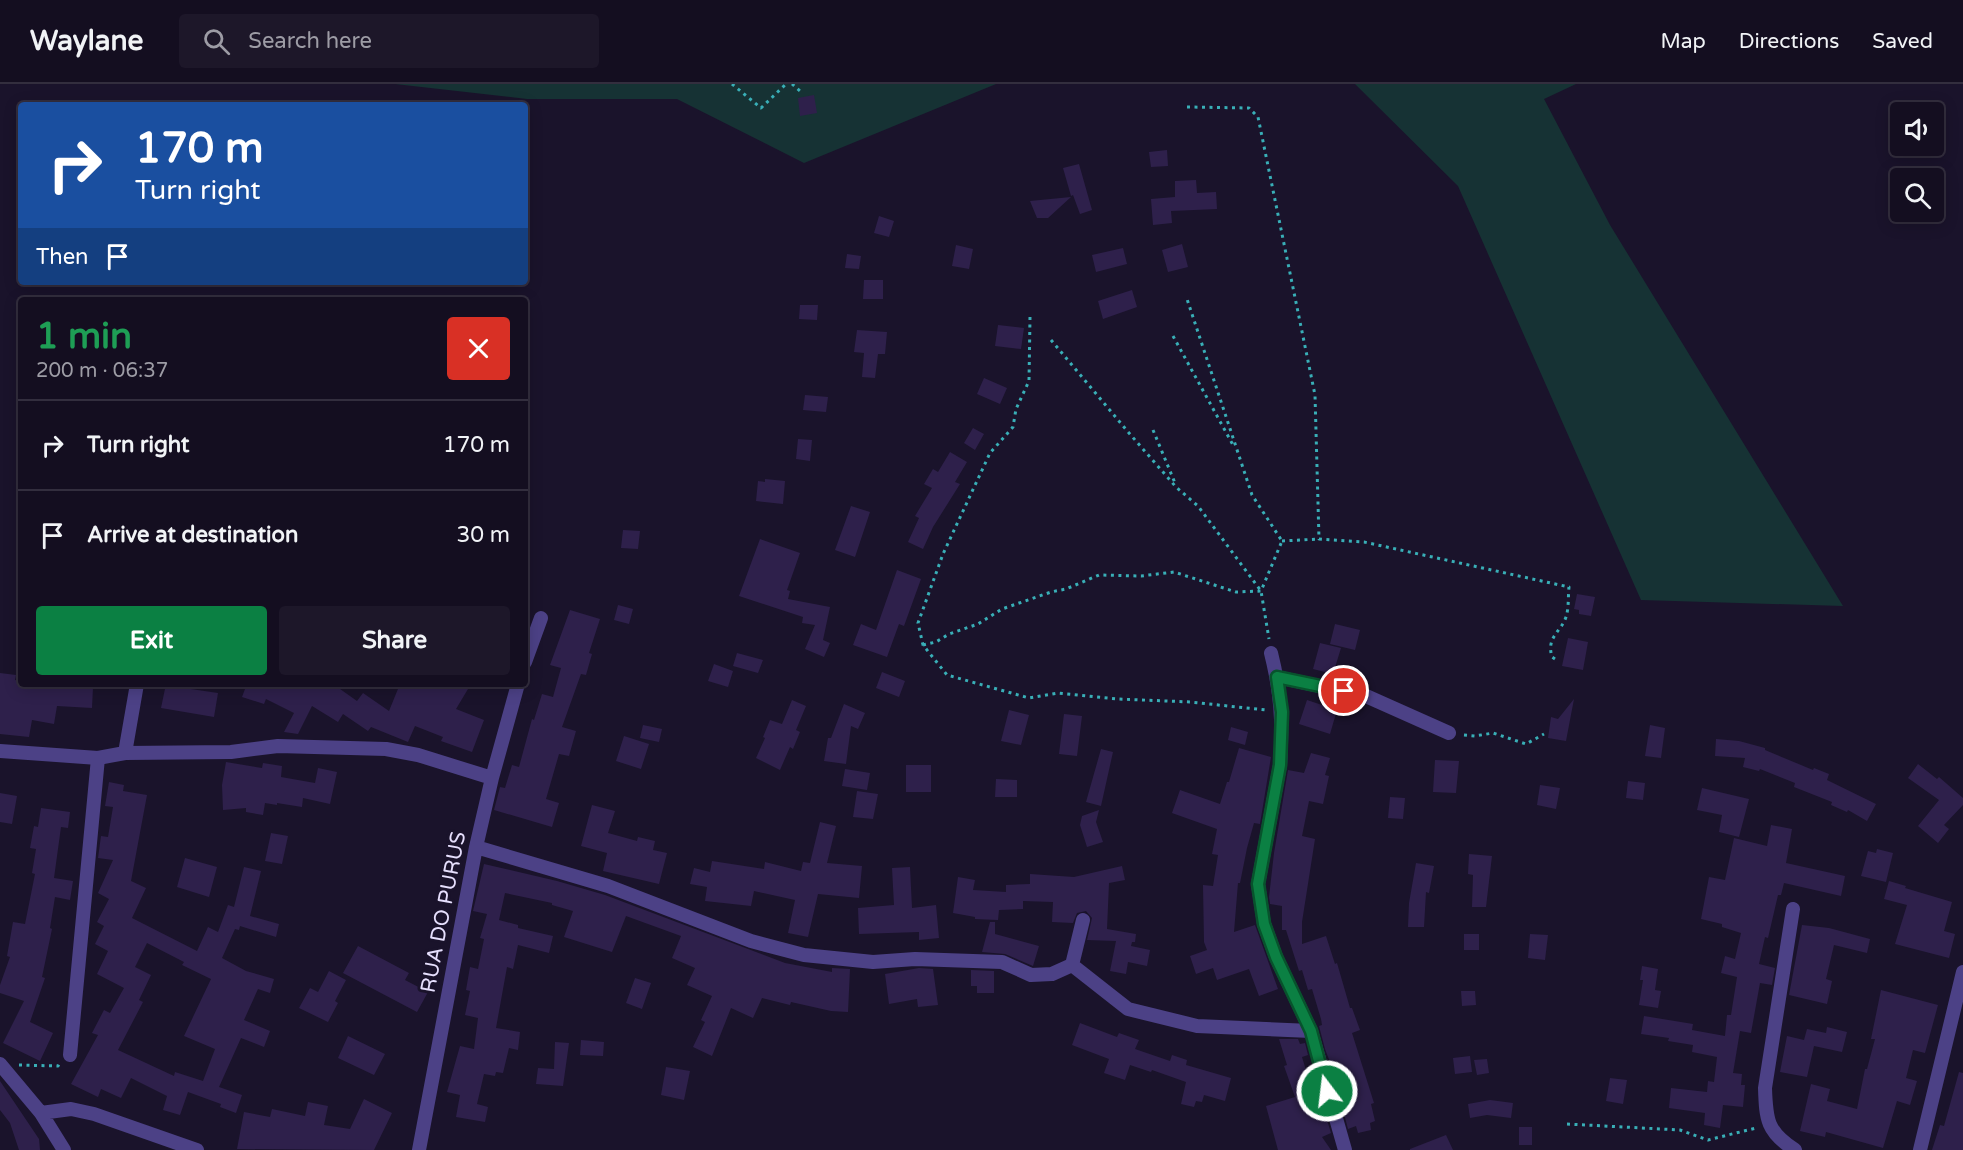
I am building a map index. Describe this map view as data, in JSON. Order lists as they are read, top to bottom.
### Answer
{
  "streets": {
    "street": ["RUA DO PURUS"]
  },
  "page": {
    "header": "Waylane",
    "search": "Search here",
    "nav": ["Map", "Directions", "Saved"],
    "turn": ["170 m", "Turn right"],
    "then": "Then",
    "heading": ["1 min", "200 m · 06:37"],
    "list": [
      {
        "name": "Turn right",
        "value": "170 m"
      },
      {
        "name": "Arrive at destination",
        "value": "30 m"
      }
    ],
    "buttons": ["Exit", "Share"]
  }
}
